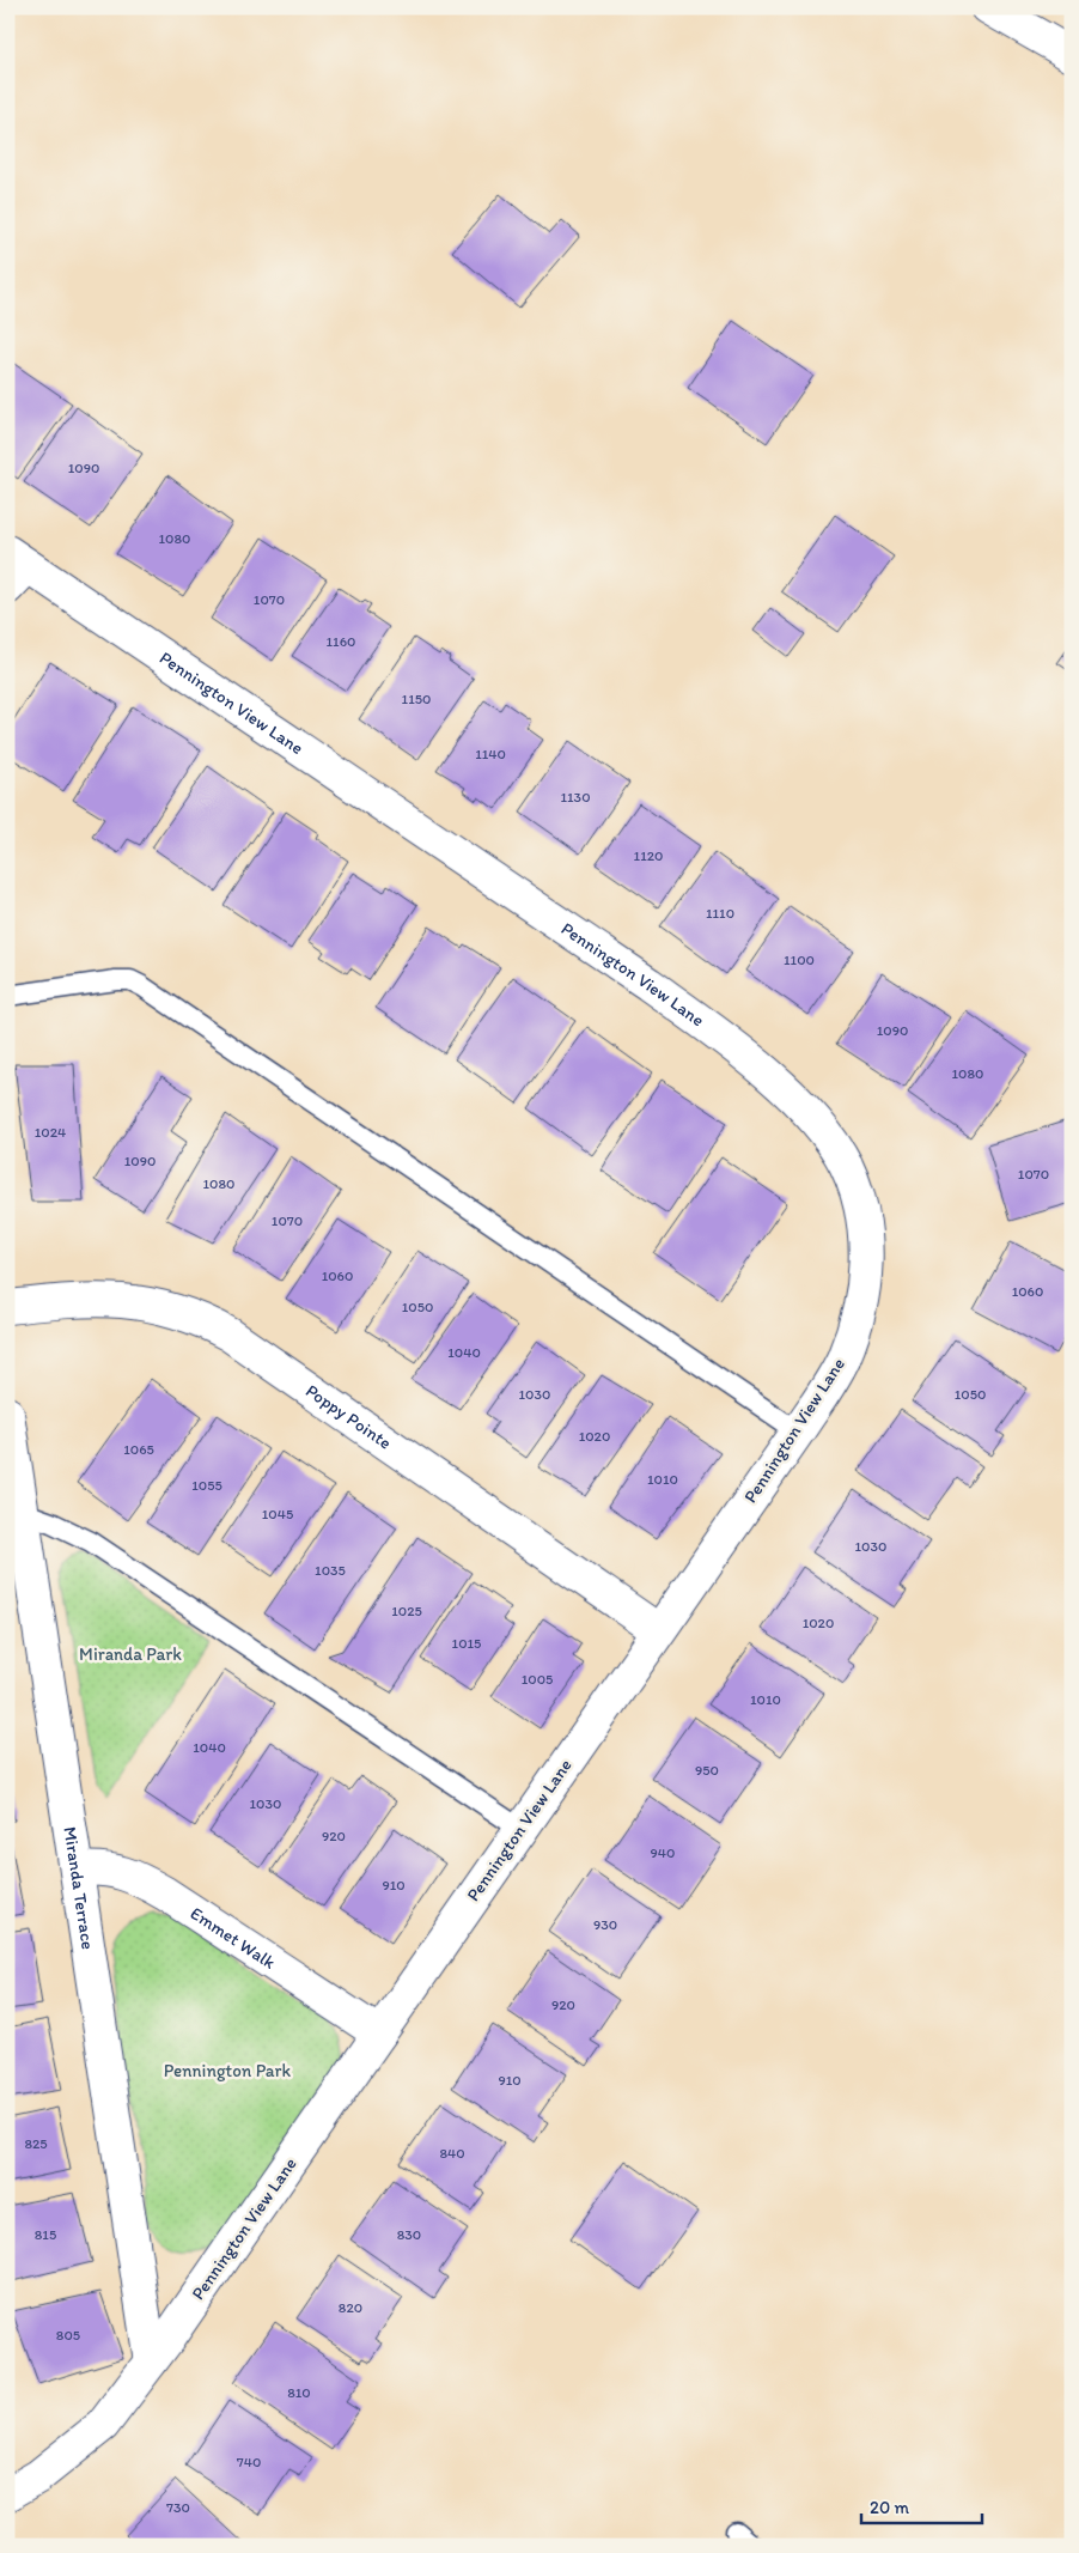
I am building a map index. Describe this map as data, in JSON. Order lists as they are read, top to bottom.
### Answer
{
  "streets": {
    "street": [
      "Pennington View Lane",
      "Poppy Pointe",
      "Miranda Terrace",
      "Emmet Walk"
    ]
  },
  "crossings": [
    ["Pennington View Lane", "Poppy Pointe"],
    ["Pennington View Lane", "Miranda Terrace"],
    ["Pennington View Lane", "Emmet Walk"],
    ["Miranda Terrace", "Emmet Walk"]
  ],
  "parks": ["Miranda Park", "Pennington Park"],
  "house_numbers": [
    "1090",
    "1080",
    "1070",
    "1160",
    "1150",
    "1140",
    "1130",
    "1120",
    "1110",
    "1100",
    "1090",
    "1080",
    "1024",
    "1090",
    "1070",
    "1080",
    "1070",
    "1060",
    "1060",
    "1050",
    "1040",
    "1030",
    "1050",
    "1020",
    "1065",
    "1010",
    "1055",
    "1045",
    "1030",
    "1035",
    "1025",
    "1020",
    "1015",
    "1005",
    "1010",
    "1040",
    "950",
    "1030",
    "920",
    "940",
    "910",
    "930",
    "920",
    "910",
    "825",
    "840",
    "815",
    "830",
    "820",
    "805",
    "810",
    "740",
    "730"
  ],
  "scale_bar": "20 m"
}
